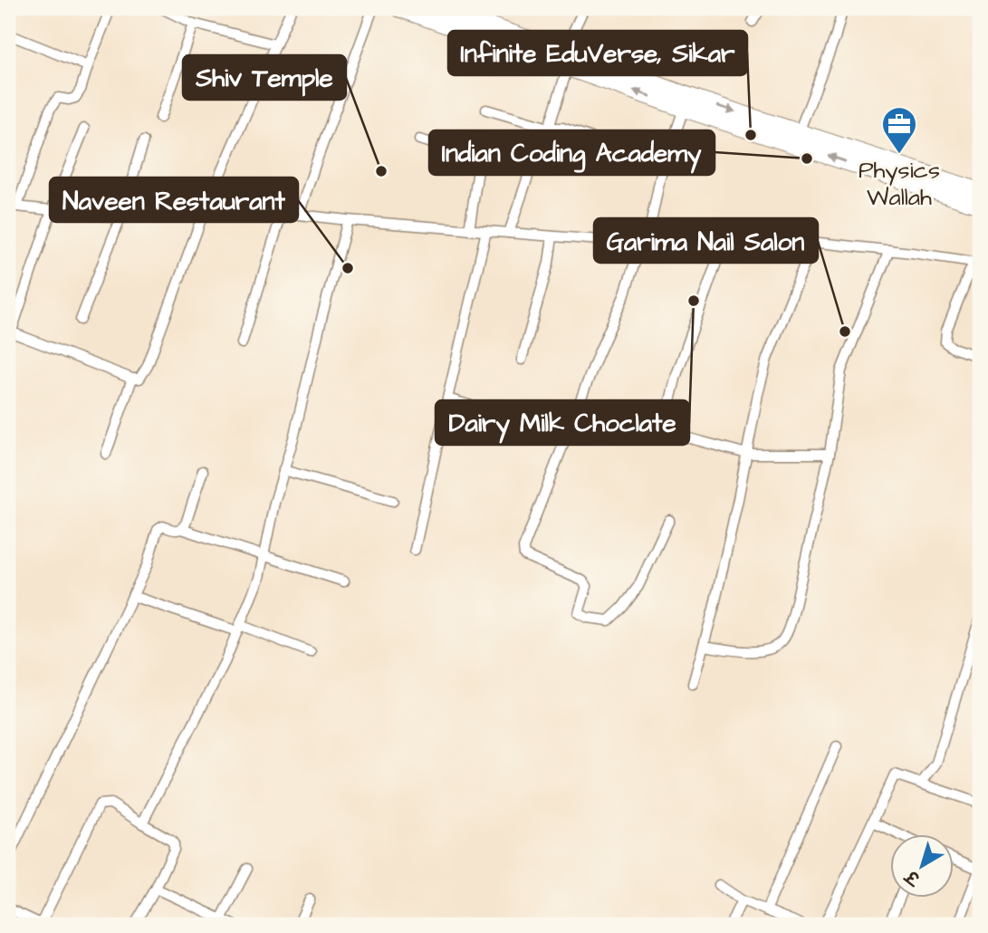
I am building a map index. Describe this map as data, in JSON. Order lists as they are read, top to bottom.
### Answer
{
  "places": {
    "other": [
      "Infinite EduVerse, Sikar",
      "Indian Coding Academy",
      "Shiv Temple",
      "Naveen Restaurant",
      "Dairy Milk Choclate",
      "Garima Nail Salon"
    ],
    "office": ["Physics Wallah"]
  },
  "north": "bottom left"
}
